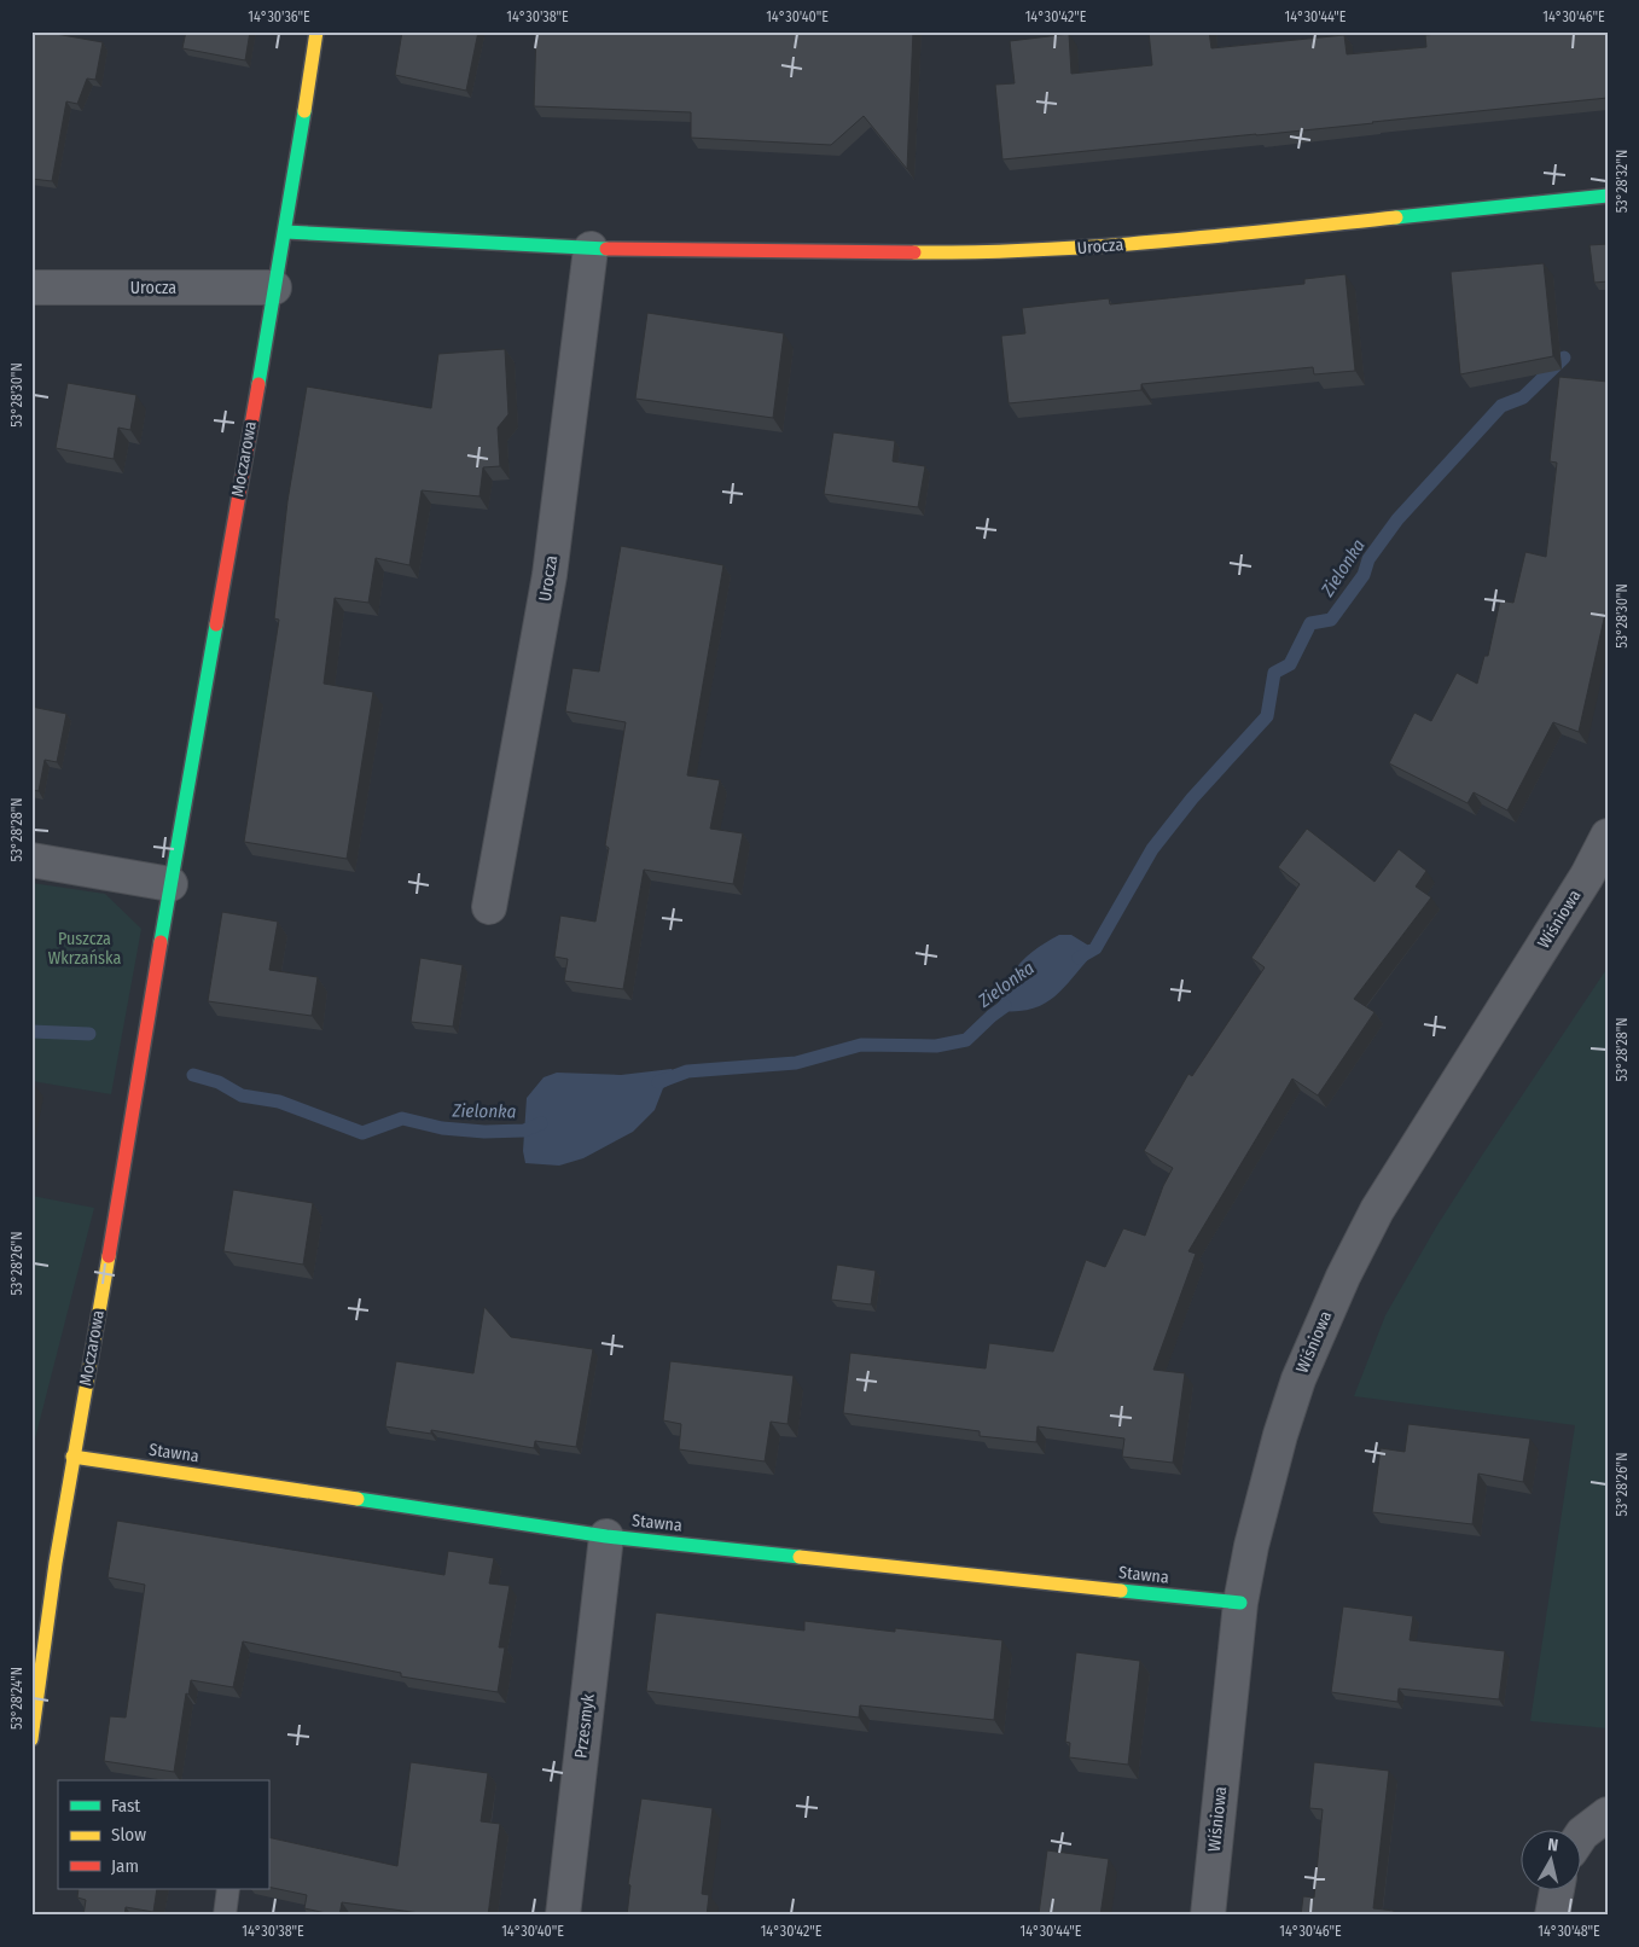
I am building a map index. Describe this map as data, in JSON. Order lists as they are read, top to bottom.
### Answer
{
  "streets": {
    "street": [
      "Urocza",
      "Moczarowa",
      "Wiśniowa",
      "Stawna",
      "Przesmyk"
    ]
  },
  "crossings": [
    ["Urocza", "Moczarowa"],
    ["Moczarowa", "Stawna"],
    ["Wiśniowa", "Stawna"],
    ["Stawna", "Przesmyk"]
  ],
  "water": ["Zielonka"],
  "parks": ["Puszcza Wkrzańska"],
  "legend": ["Fast", "Slow", "Jam"],
  "north": "top",
  "coordinates": [
    "14°30'36\"E",
    "14°30'38\"E",
    "14°30'40\"E",
    "14°30'42\"E",
    "14°30'44\"E",
    "14°30'46\"E",
    "53°28'32\"N",
    "53°28'30\"N",
    "53°28'28\"N",
    "53°28'26\"N",
    "53°28'24\"N",
    "14°30'48\"E"
  ]
}
